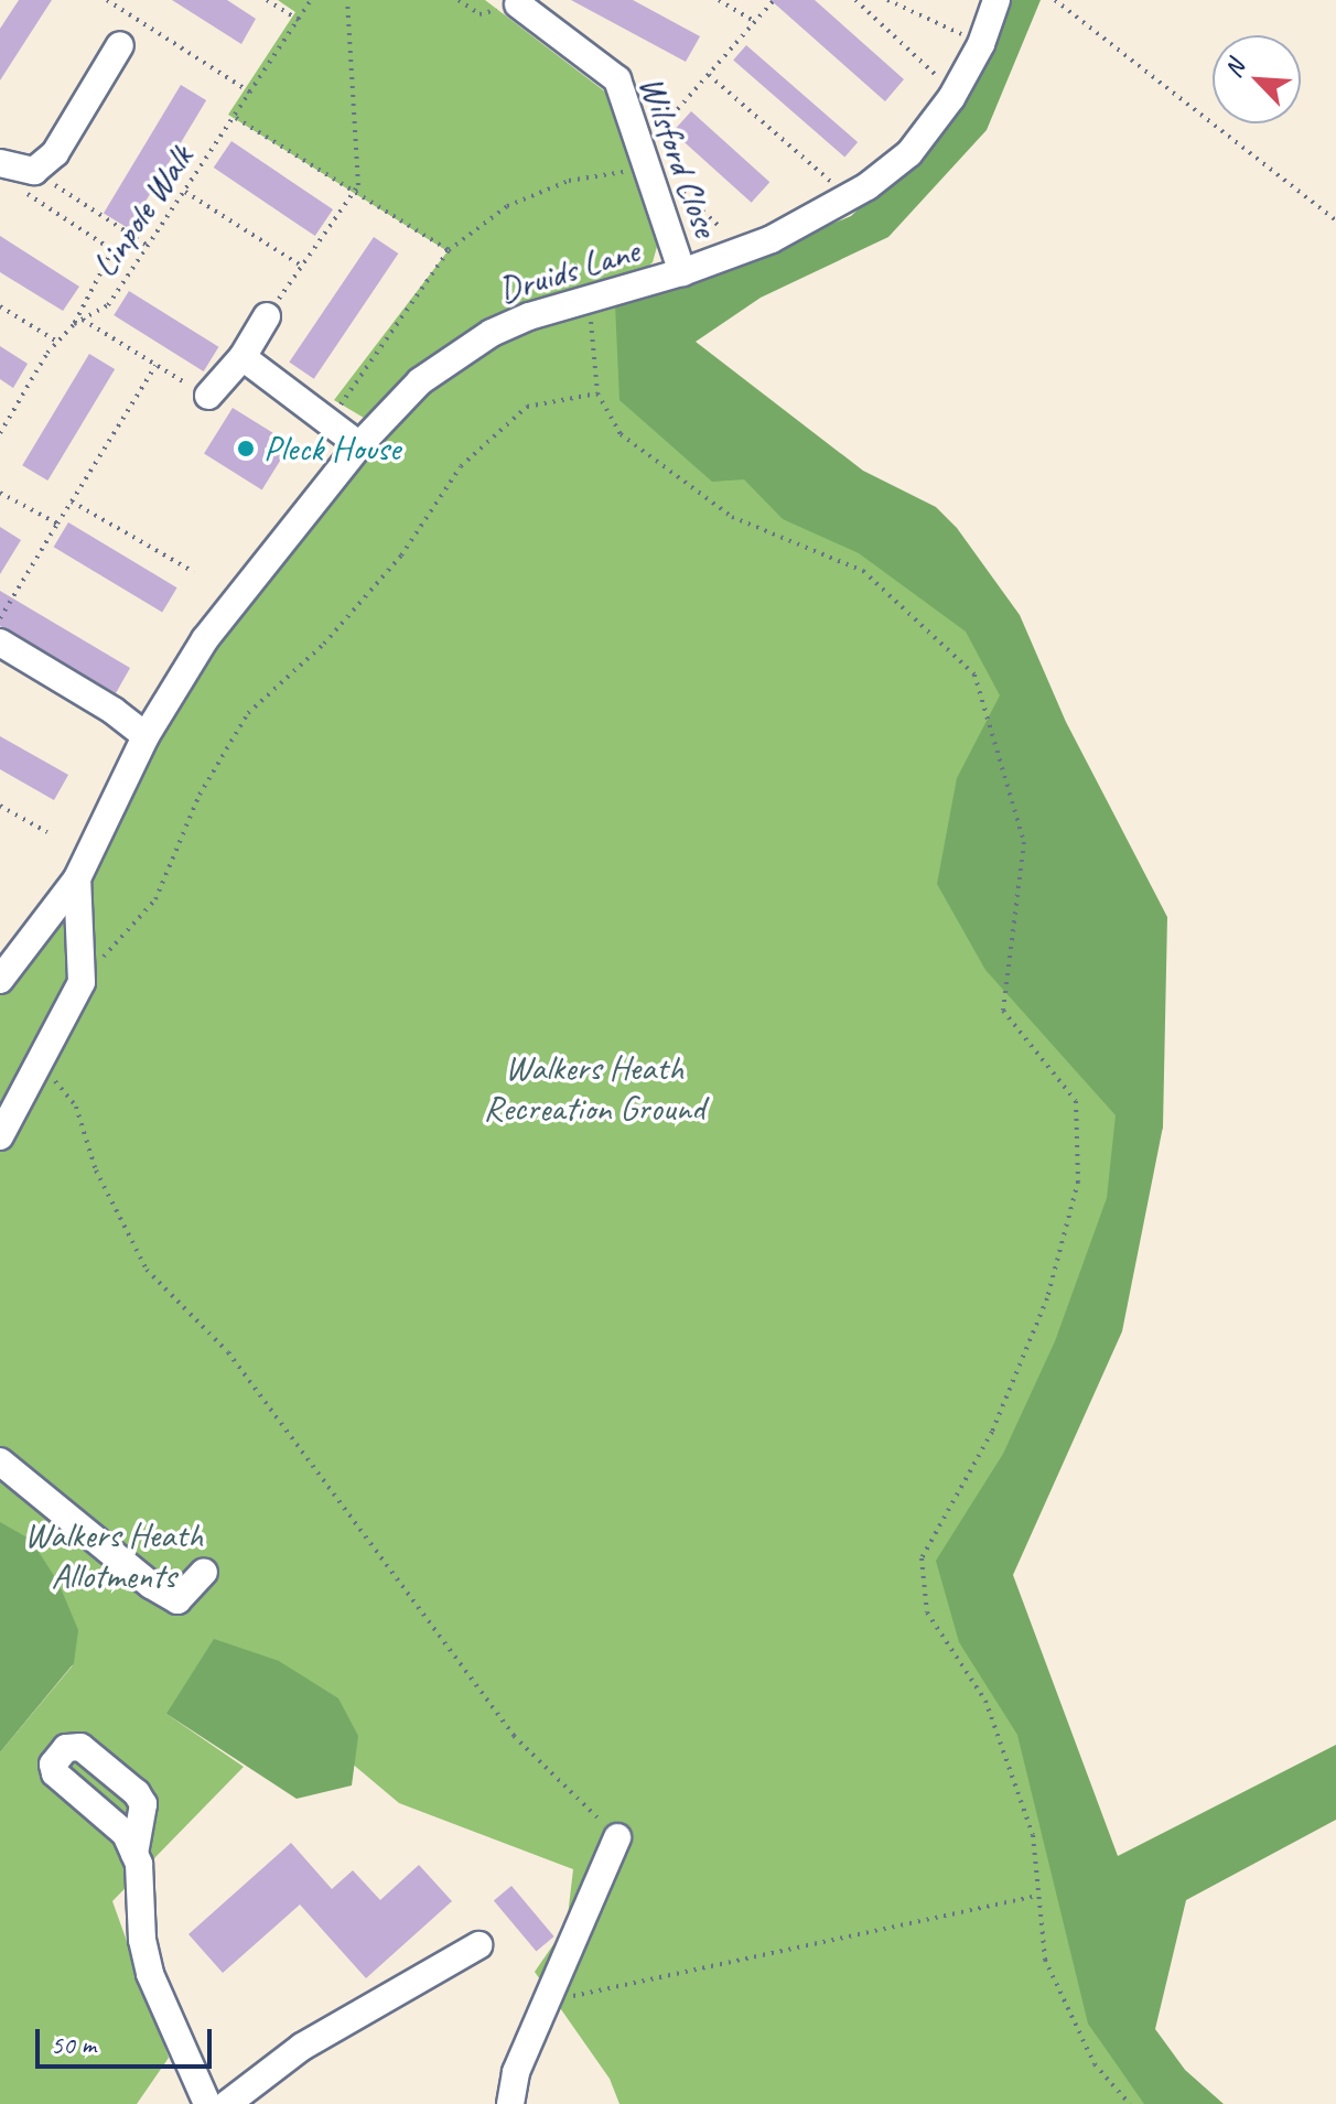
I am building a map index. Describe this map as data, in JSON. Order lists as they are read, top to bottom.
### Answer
{
  "streets": {
    "street": ["Wilsford Close", "Druids Lane"],
    "path": ["Linpole Walk"]
  },
  "crossings": [
    ["Wilsford Close", "Druids Lane"]
  ],
  "parks": ["Walkers Heath Recreation Ground", "Walkers Heath Allotments"],
  "places": ["Pleck House"],
  "scale_bar": "50 m",
  "north": "top left"
}
